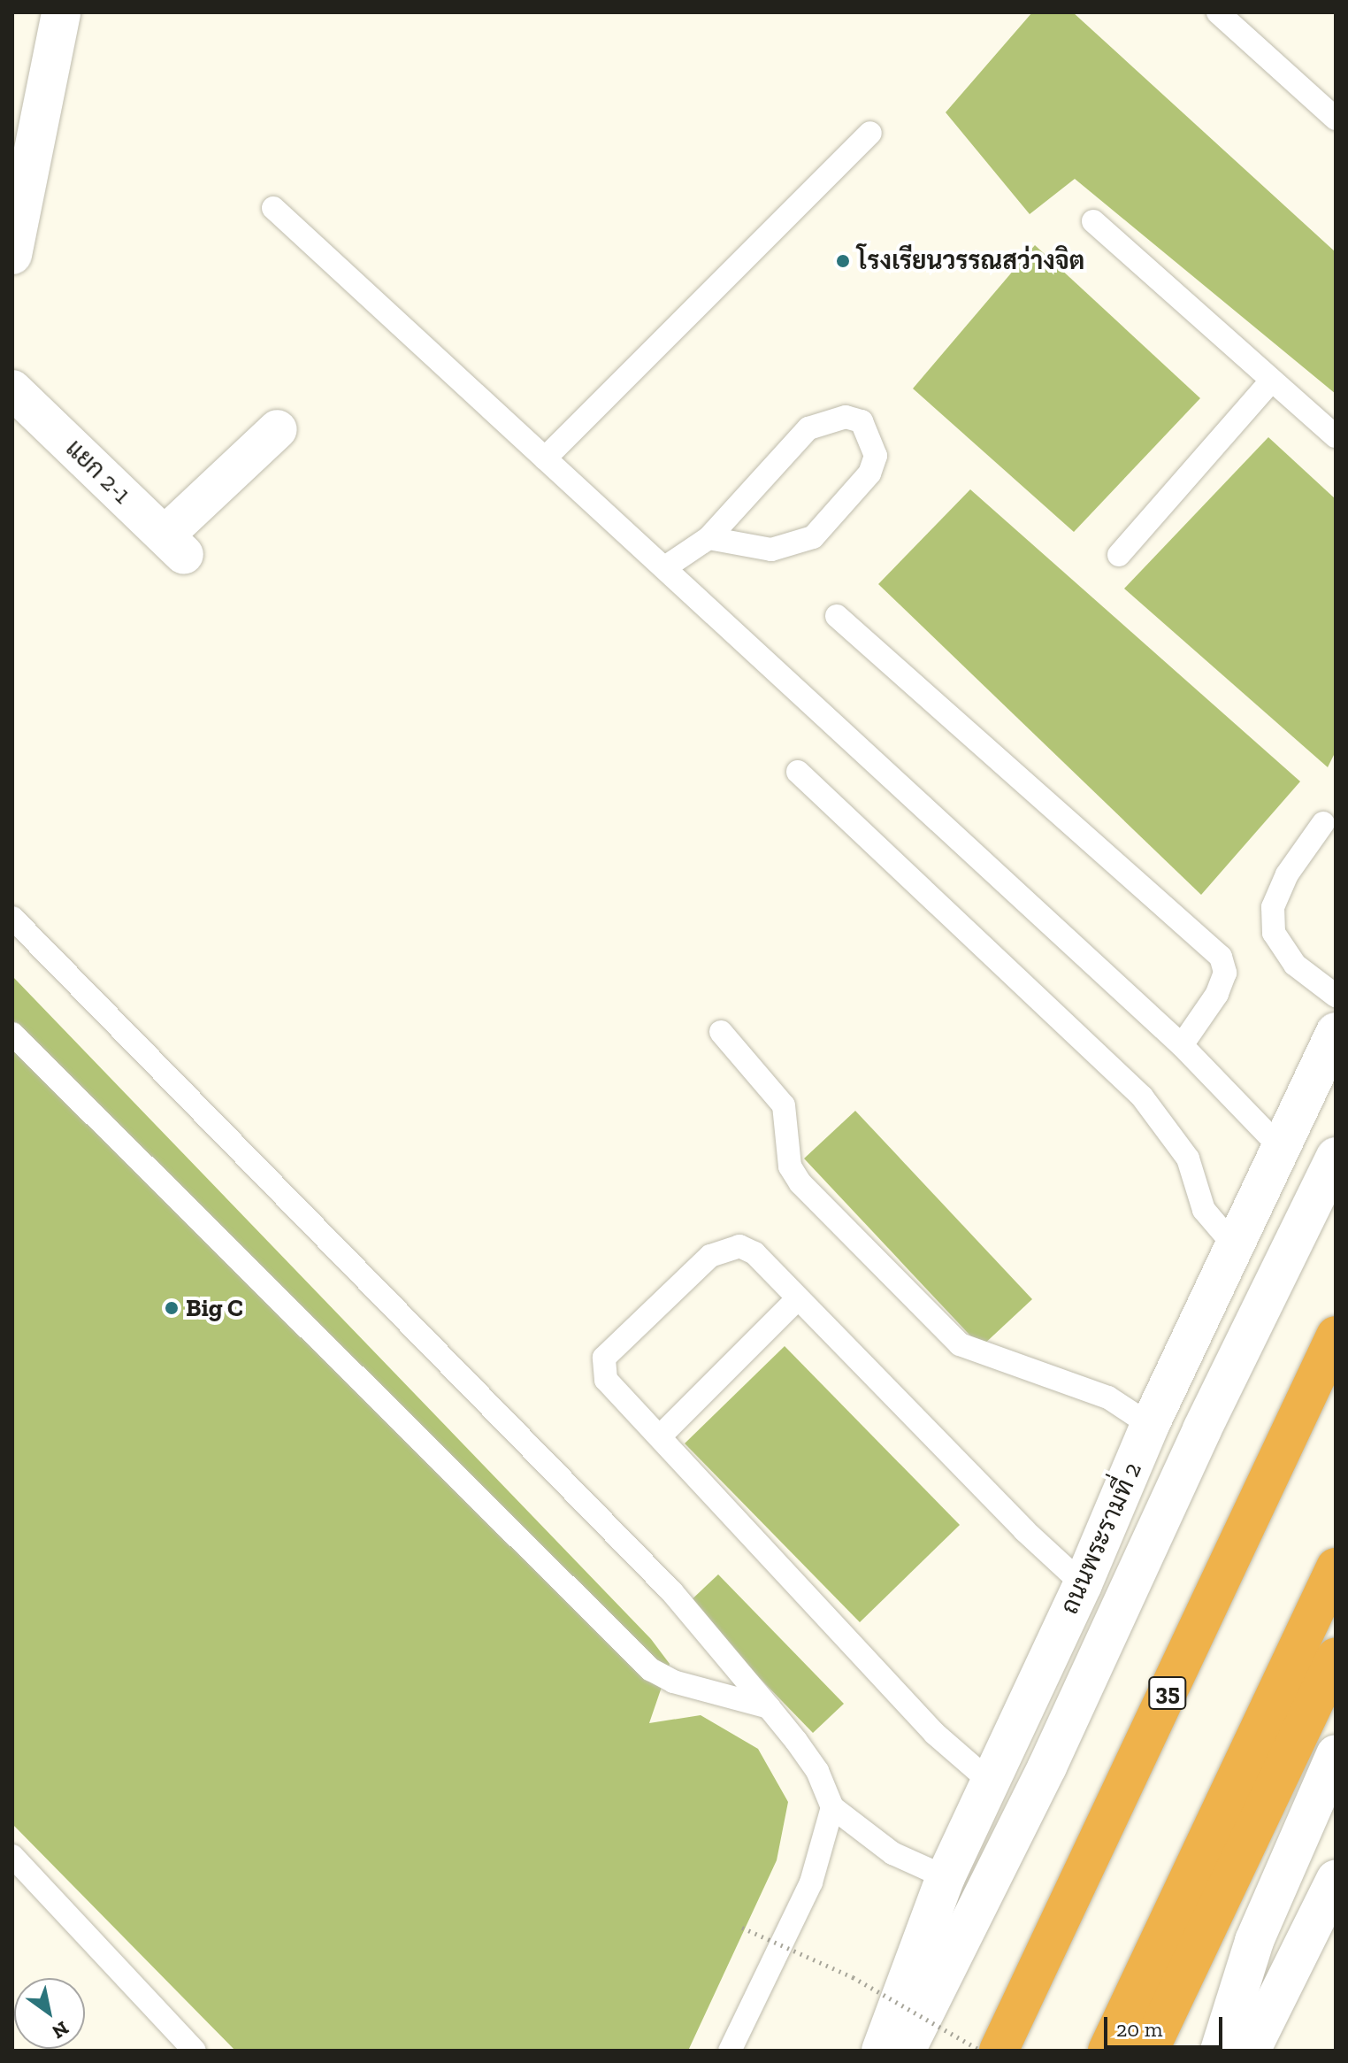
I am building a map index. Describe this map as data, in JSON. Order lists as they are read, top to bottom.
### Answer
{
  "streets": {
    "highway": ["35"],
    "main road": ["แยก 2-1", "ถนนพระรามที่ 2"]
  },
  "places": ["โรงเรียนวรรณสว่างจิต", "Big C"],
  "scale_bar": "20 m",
  "north": "bottom right"
}
